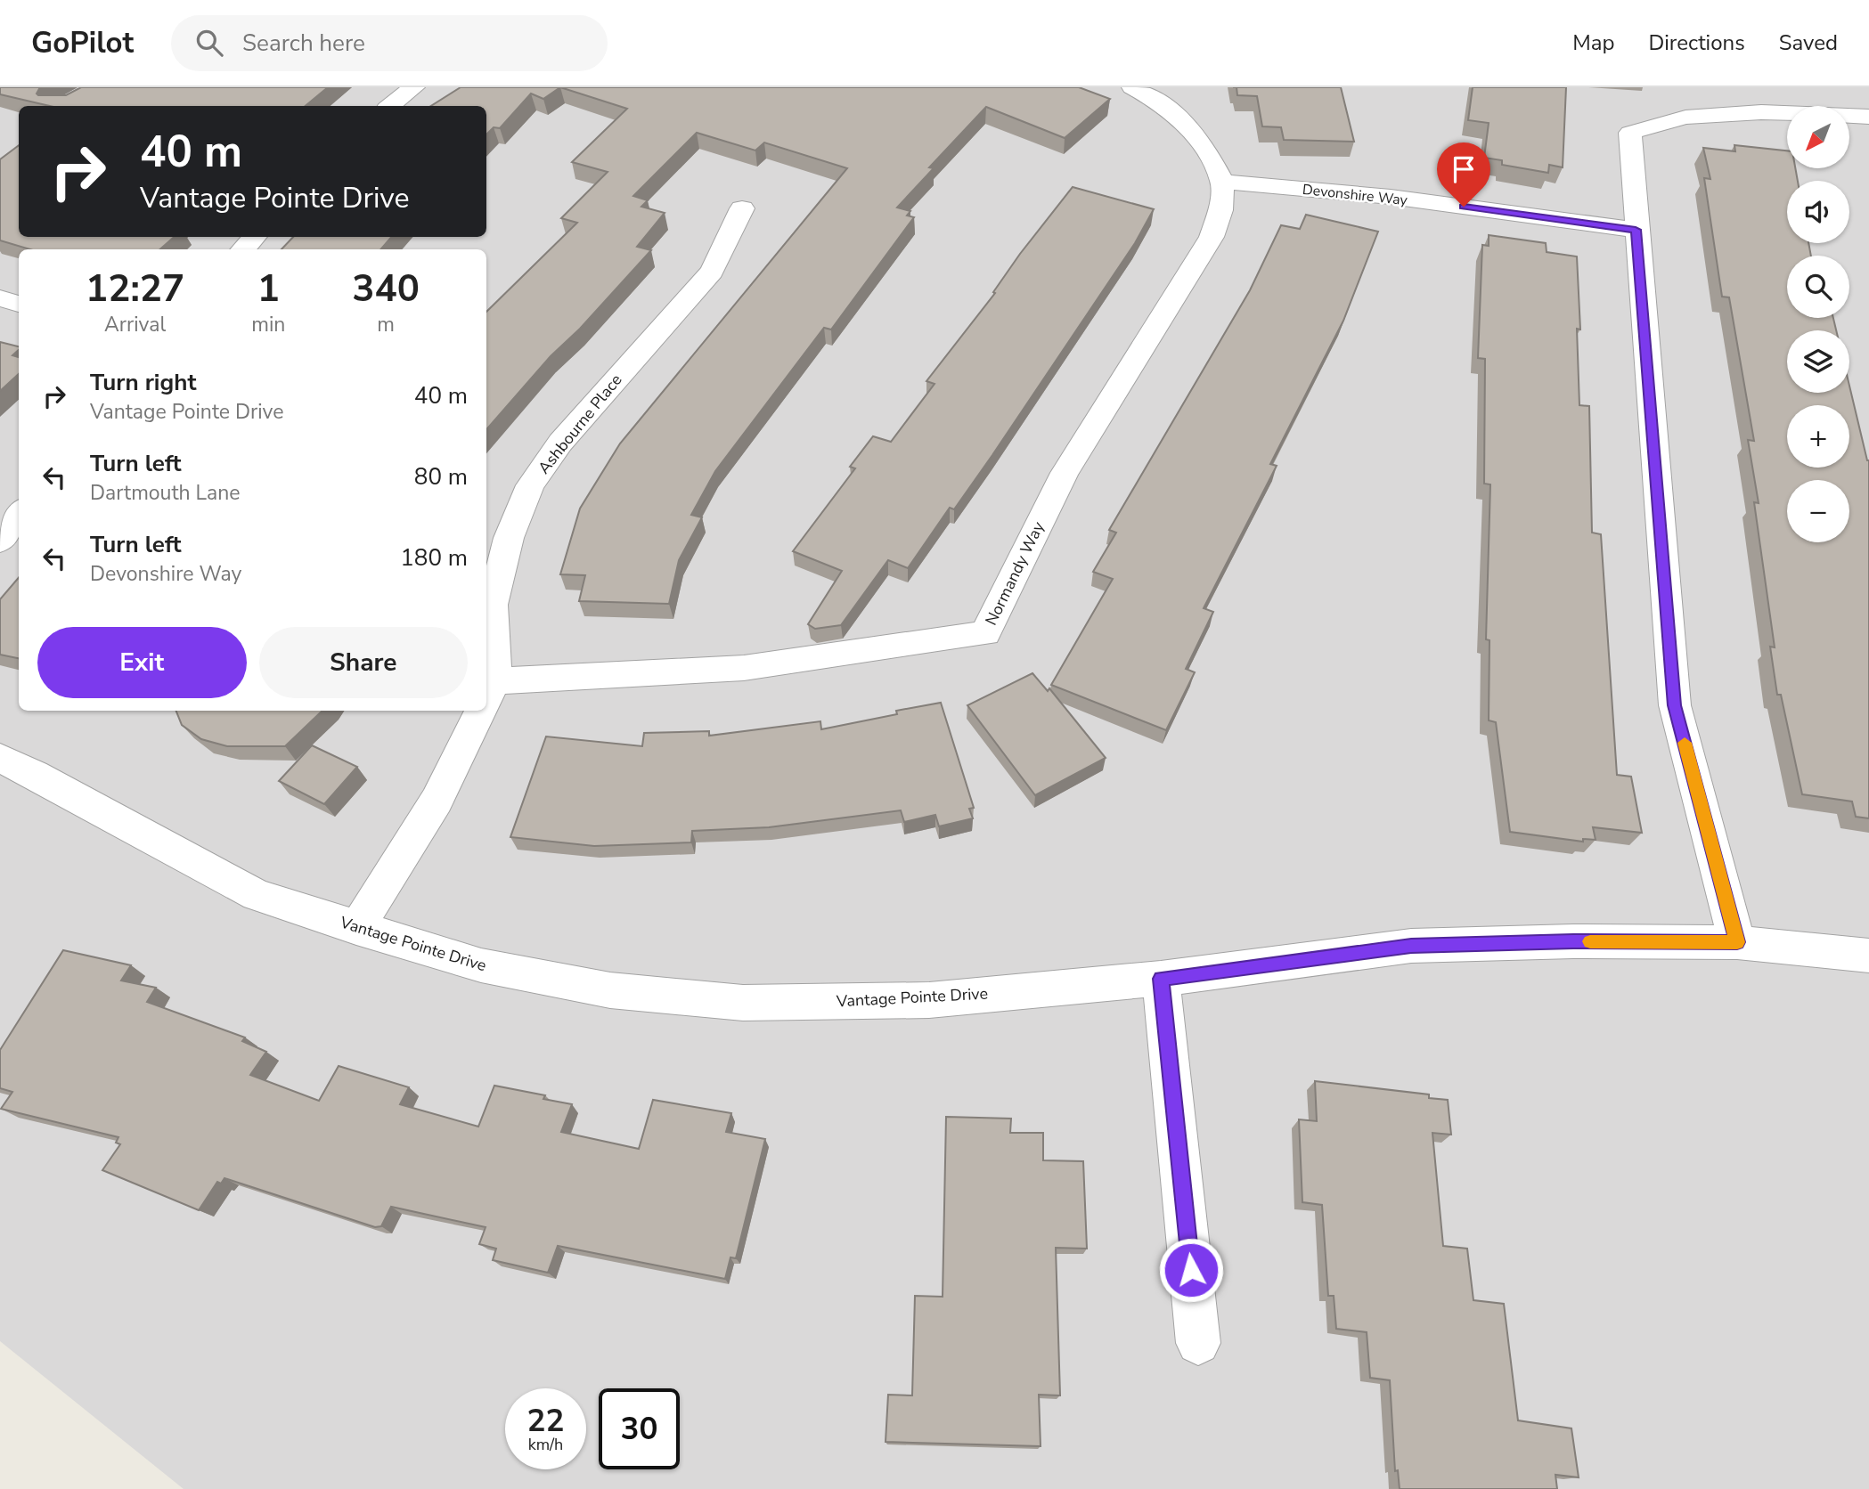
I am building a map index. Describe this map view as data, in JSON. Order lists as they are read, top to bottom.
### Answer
{
  "streets": {
    "street": [
      "Devonshire Way",
      "Ashbourne Place",
      "Normandy Way",
      "Vantage Pointe Drive"
    ]
  },
  "crossings": [
    ["Devonshire Way", "Normandy Way"],
    ["Ashbourne Place", "Normandy Way"],
    ["Ashbourne Place", "Vantage Pointe Drive"]
  ],
  "north": "bottom left",
  "page": {
    "header": "GoPilot",
    "search": "Search here",
    "nav": ["Map", "Directions", "Saved"],
    "map_buttons": ["+", "−"],
    "turn": ["40 m", "Vantage Pointe Drive"],
    "eta": [
      "12:27",
      "Arrival",
      "1",
      "min",
      "340",
      "m"
    ],
    "list": [
      {
        "name": "Turn right",
        "note": "Vantage Pointe Drive",
        "value": "40 m"
      },
      {
        "name": "Turn left",
        "note": "Dartmouth Lane",
        "value": "80 m"
      },
      {
        "name": "Turn left",
        "note": "Devonshire Way",
        "value": "180 m"
      }
    ],
    "buttons": ["Exit", "Share"],
    "speed": "22 km/h",
    "limit": "30"
  }
}
